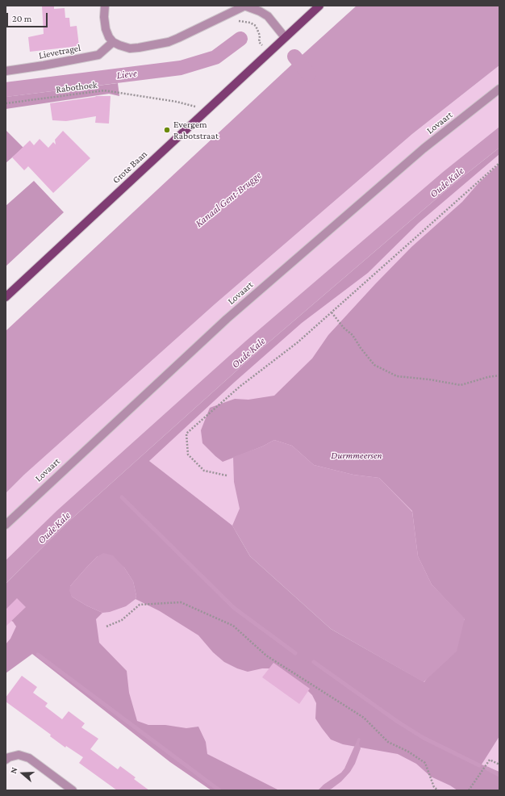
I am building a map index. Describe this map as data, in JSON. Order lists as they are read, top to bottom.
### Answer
{
  "streets": {
    "main road": ["Grote Baan"],
    "street": ["Lievetragel", "Lovaart"],
    "path": ["Rabothoek"]
  },
  "crossings": [
    ["Rabothoek", "Grote Baan"]
  ],
  "water": ["Lieve", "Oude Kale", "Kanaal Gent-Brugge"],
  "parks": ["Durmmeersen"],
  "places": ["Evergem Rabotstraat"],
  "scale_bar": "20 m",
  "north": "left"
}
